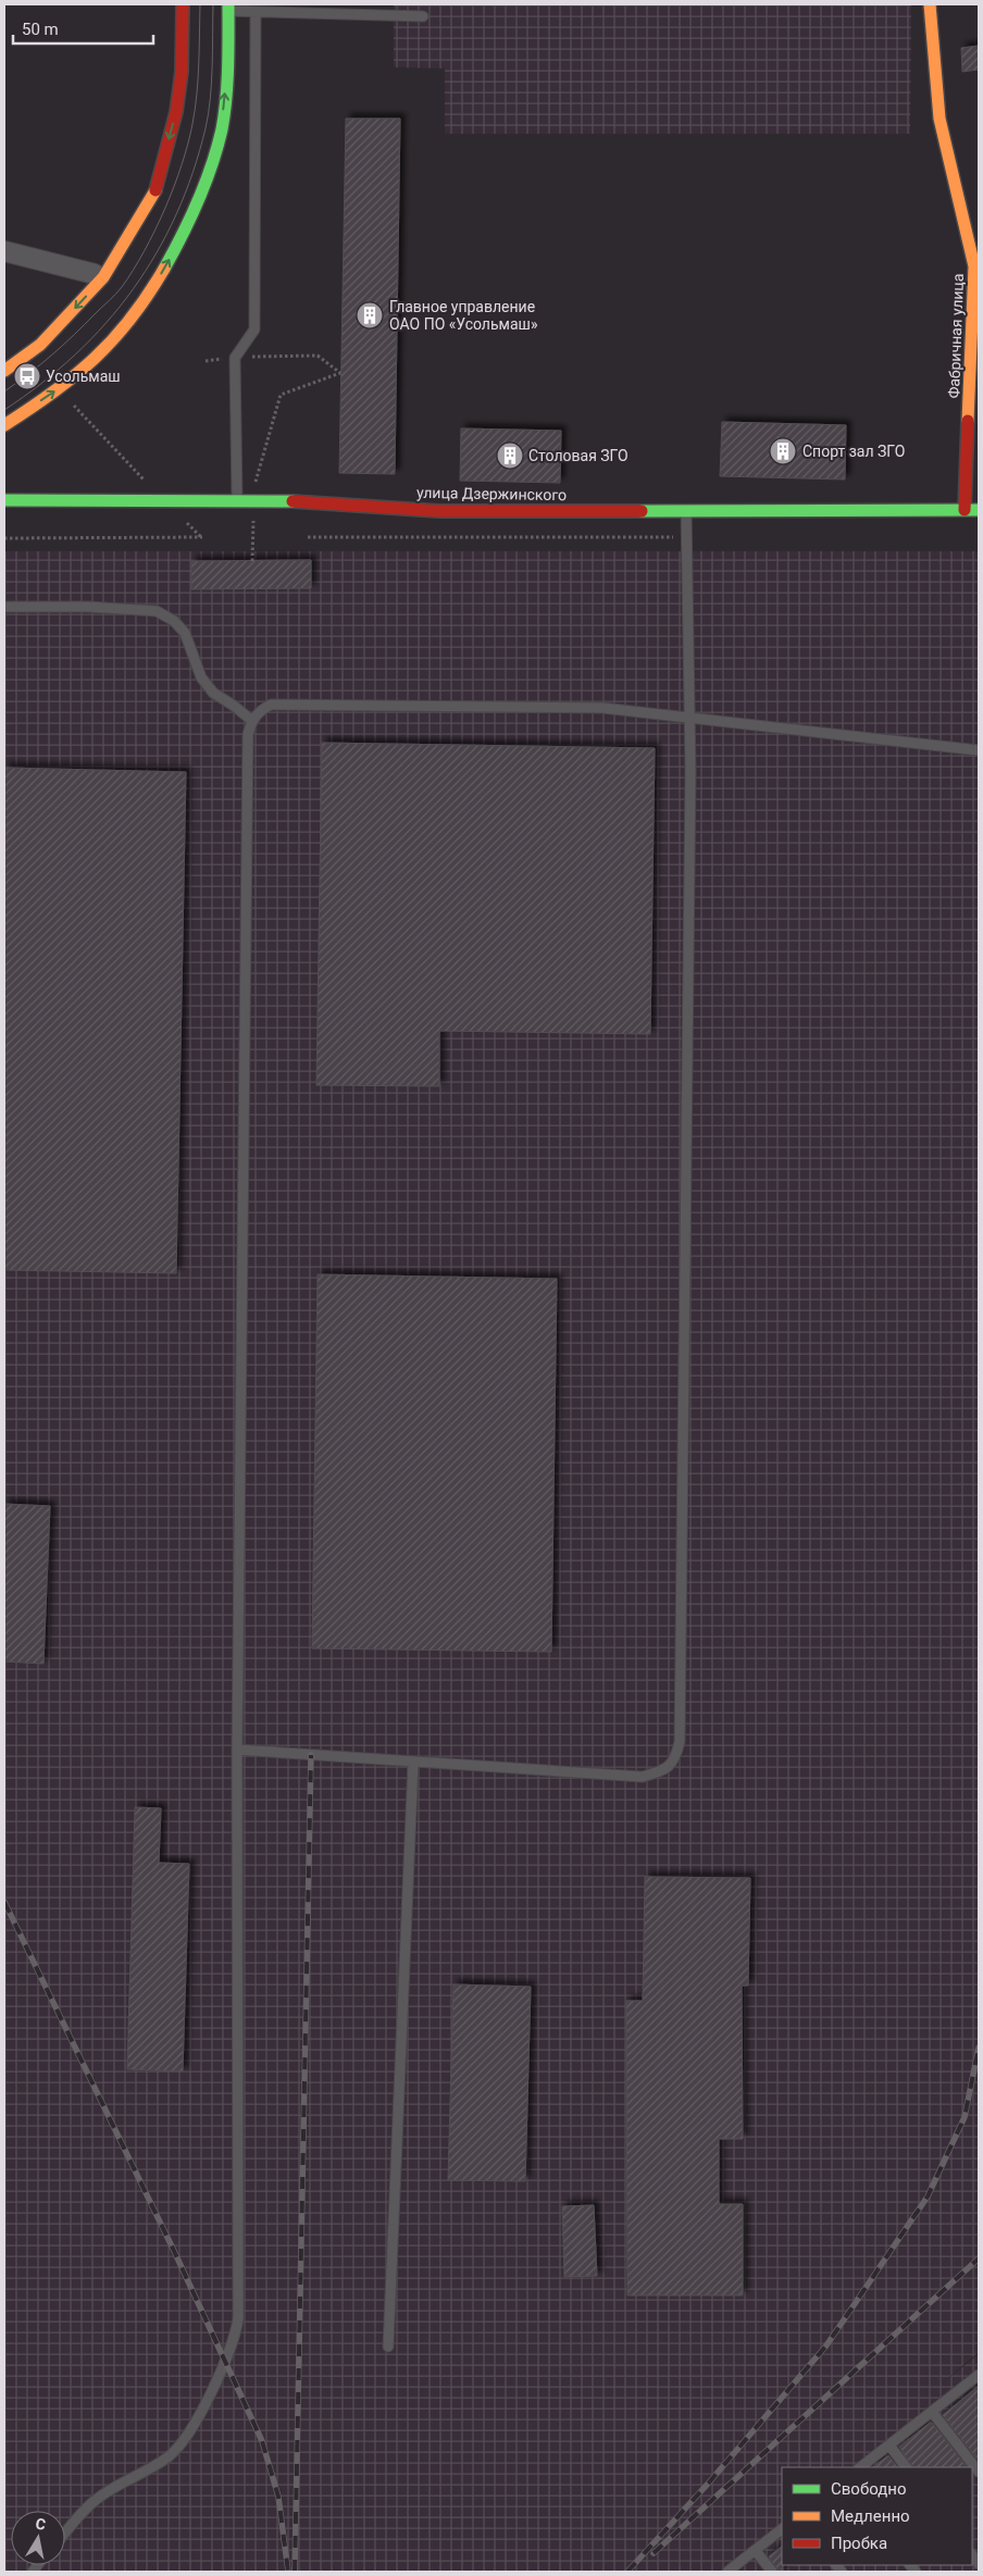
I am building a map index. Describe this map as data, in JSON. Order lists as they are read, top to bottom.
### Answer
{
  "streets": {
    "street": ["Фабричная улица", "улица Дзержинского"]
  },
  "crossings": [
    ["Фабричная улица", "улица Дзержинского"]
  ],
  "places": {
    "building": ["Главное управление ОАО ПО «Усольмаш»", "Спорт зал ЗГО", "Столовая ЗГО"],
    "bus stop": ["Усольмаш"]
  },
  "legend": ["Свободно", "Медленно", "Пробка"],
  "scale_bar": "50 m",
  "north": "top"
}
